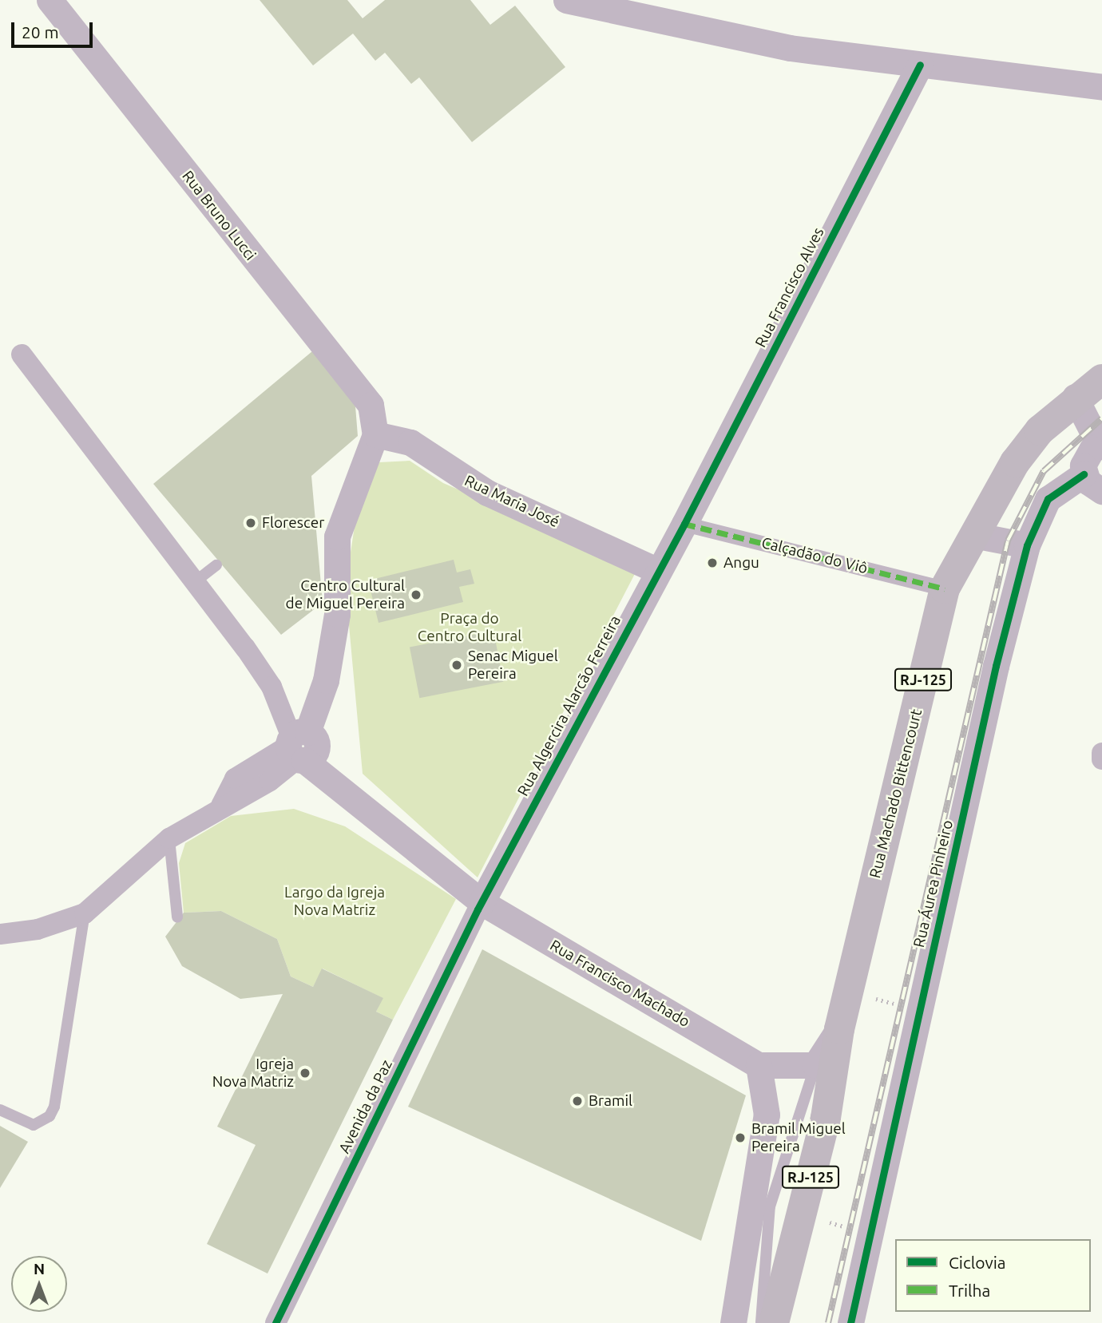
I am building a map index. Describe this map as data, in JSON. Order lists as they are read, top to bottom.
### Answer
{
  "streets": {
    "main road": ["RJ-125", "Rua Machado Bittencourt"],
    "street": [
      "Rua Bruno Lucci",
      "Rua Francisco Alves",
      "Rua Maria José",
      "Calçadão do Viô",
      "Rua Algercira Alarcão Ferreira",
      "Rua Áurea Pinheiro",
      "Rua Francisco Machado",
      "Avenida da Paz"
    ]
  },
  "crossings": [
    ["Rua Bruno Lucci", "Rua Maria José"],
    ["Rua Francisco Alves", "Calçadão do Viô"],
    ["Rua Francisco Alves", "Rua Algercira Alarcão Ferreira"],
    ["Rua Maria José", "Rua Algercira Alarcão Ferreira"],
    ["Calçadão do Viô", "Rua Algercira Alarcão Ferreira"],
    ["Calçadão do Viô", "Rua Machado Bittencourt"],
    ["Rua Algercira Alarcão Ferreira", "Rua Francisco Machado"],
    ["Rua Algercira Alarcão Ferreira", "Avenida da Paz"],
    ["Rua Francisco Machado", "Avenida da Paz"]
  ],
  "parks": ["Praça do Centro Cultural", "Largo da Igreja Nova Matriz"],
  "places": [
    "Florescer",
    "Angu",
    "Centro Cultural de Miguel Pereira",
    "Senac Miguel Pereira",
    "Igreja Nova Matriz",
    "Bramil",
    "Bramil Miguel Pereira"
  ],
  "legend": ["Ciclovia", "Trilha"],
  "scale_bar": "20 m",
  "north": "top"
}
